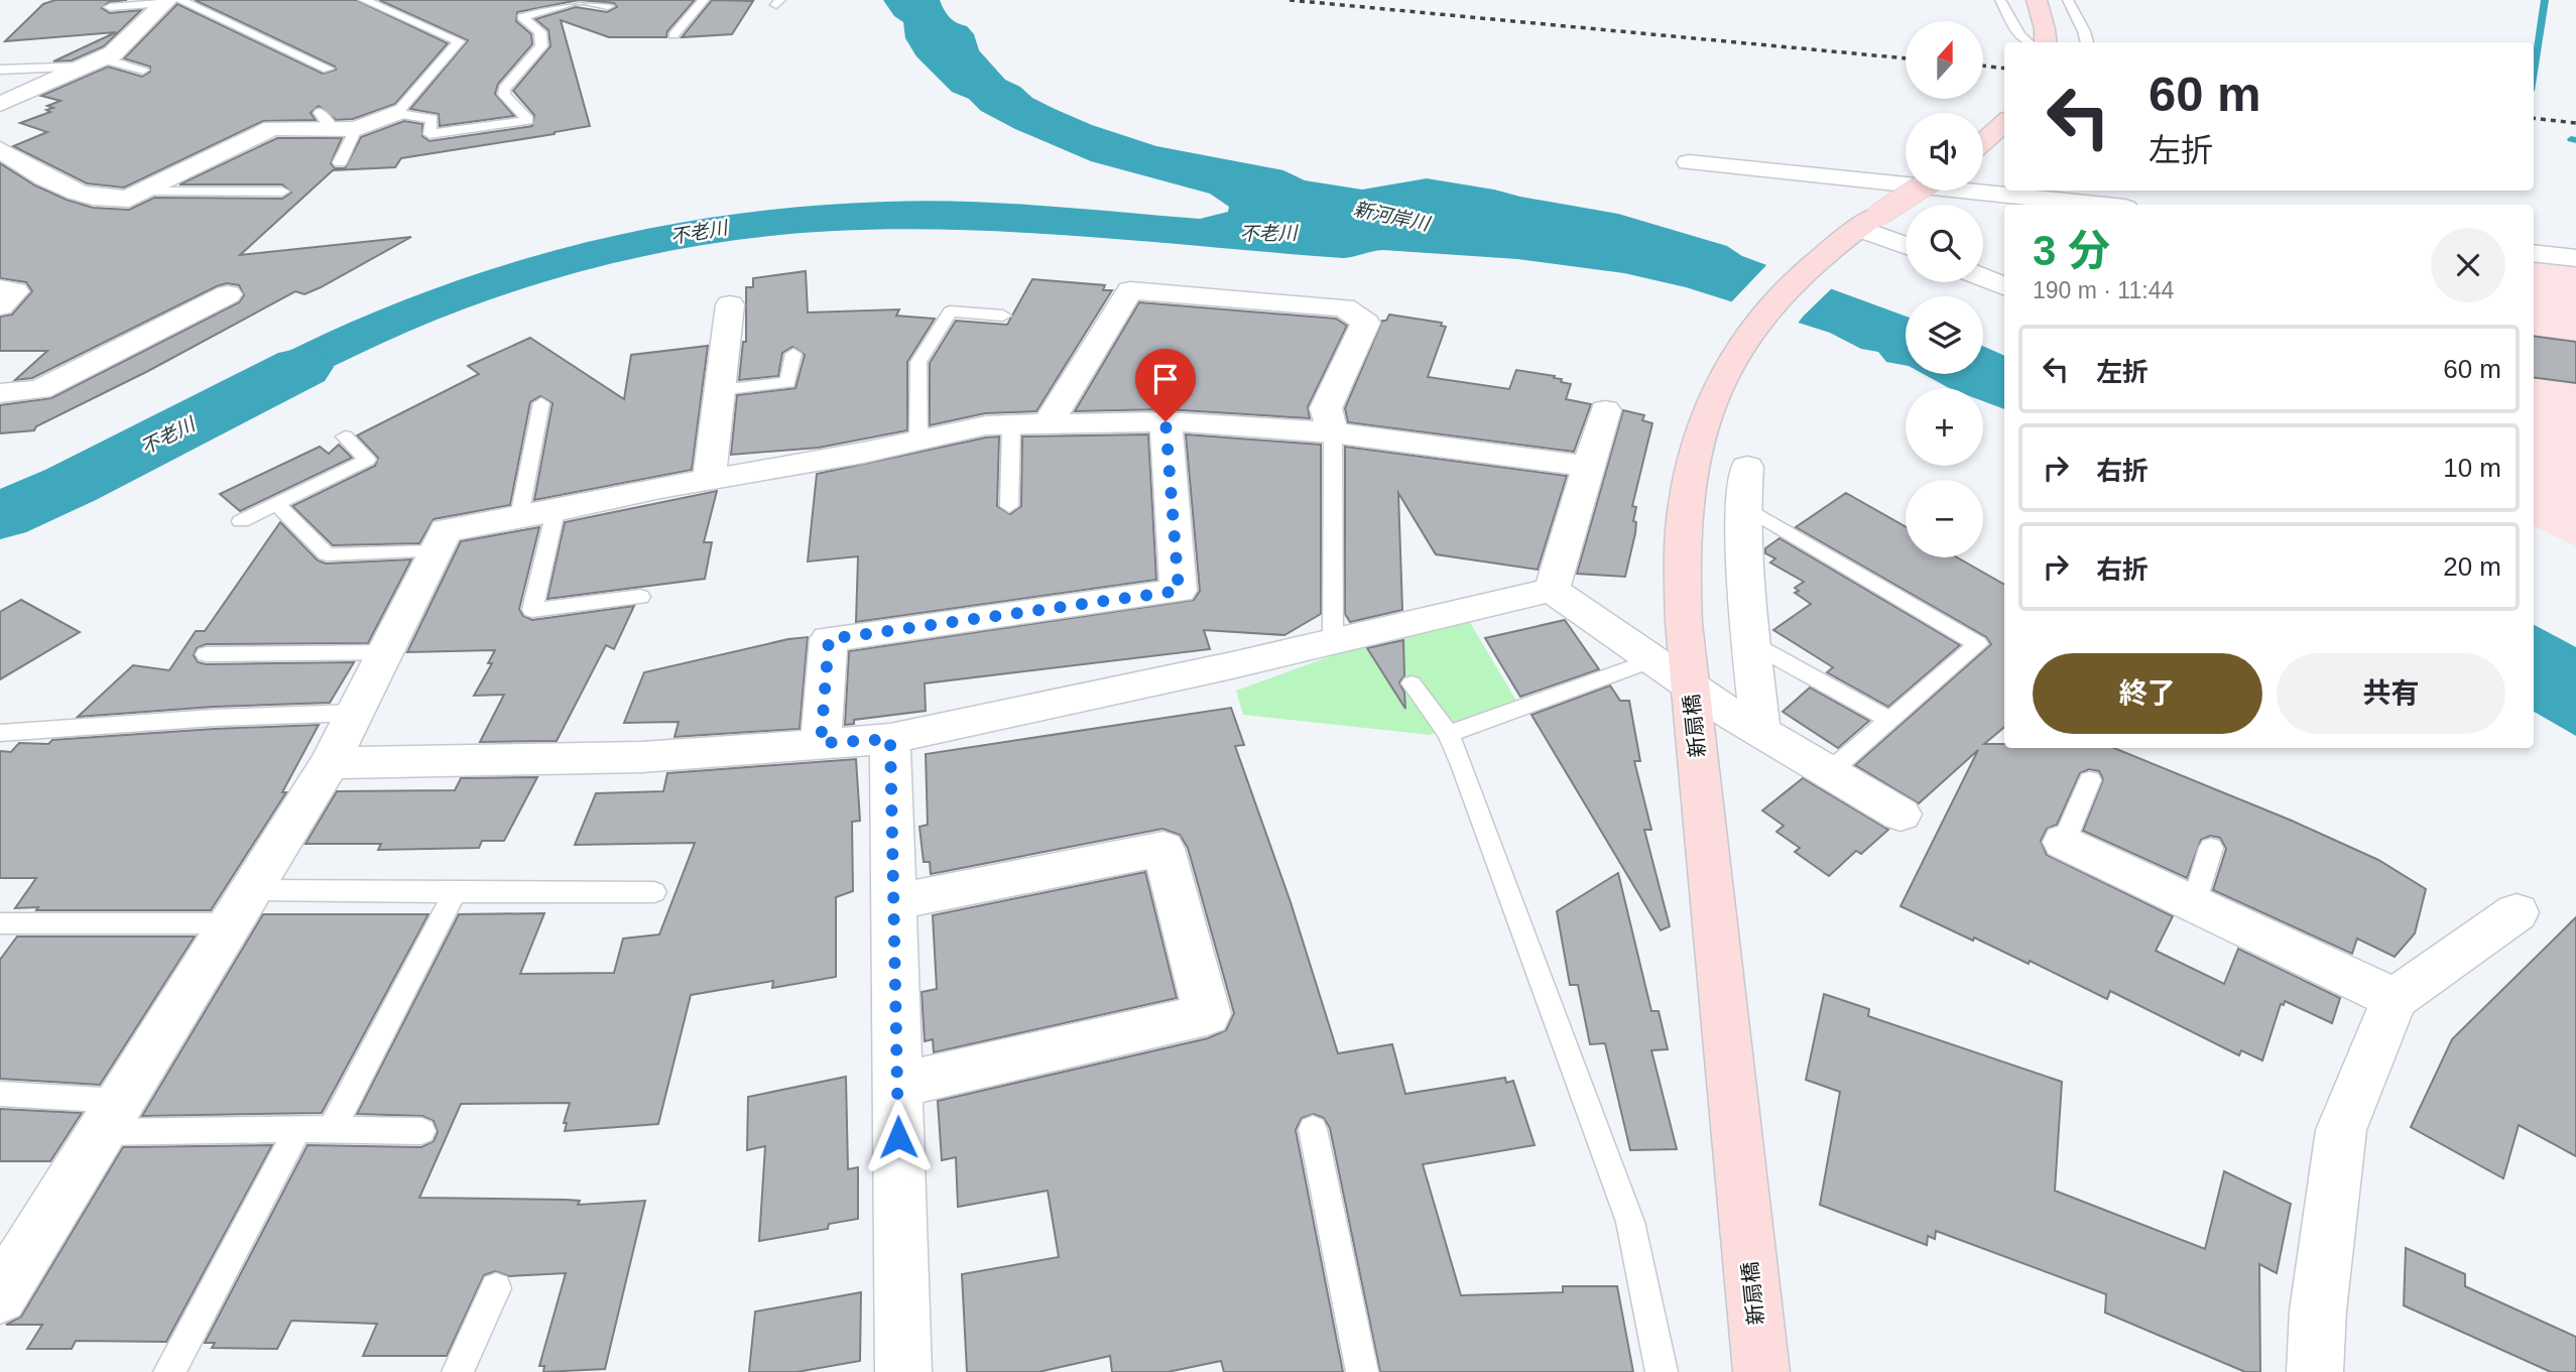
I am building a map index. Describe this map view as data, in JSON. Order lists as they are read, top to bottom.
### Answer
{
  "streets": {
    "street": ["新扇橋"]
  },
  "water": ["新河岸川", "不老川"],
  "north": "top",
  "page": {
    "map_buttons": ["+", "−"],
    "turn": ["60 m", "左折"],
    "heading": ["3 分", "190 m · 11:44"],
    "list": [
      {
        "name": "左折",
        "value": "60 m"
      },
      {
        "name": "右折",
        "value": "10 m"
      },
      {
        "name": "右折",
        "value": "20 m"
      }
    ],
    "buttons": ["終了", "共有"]
  }
}
